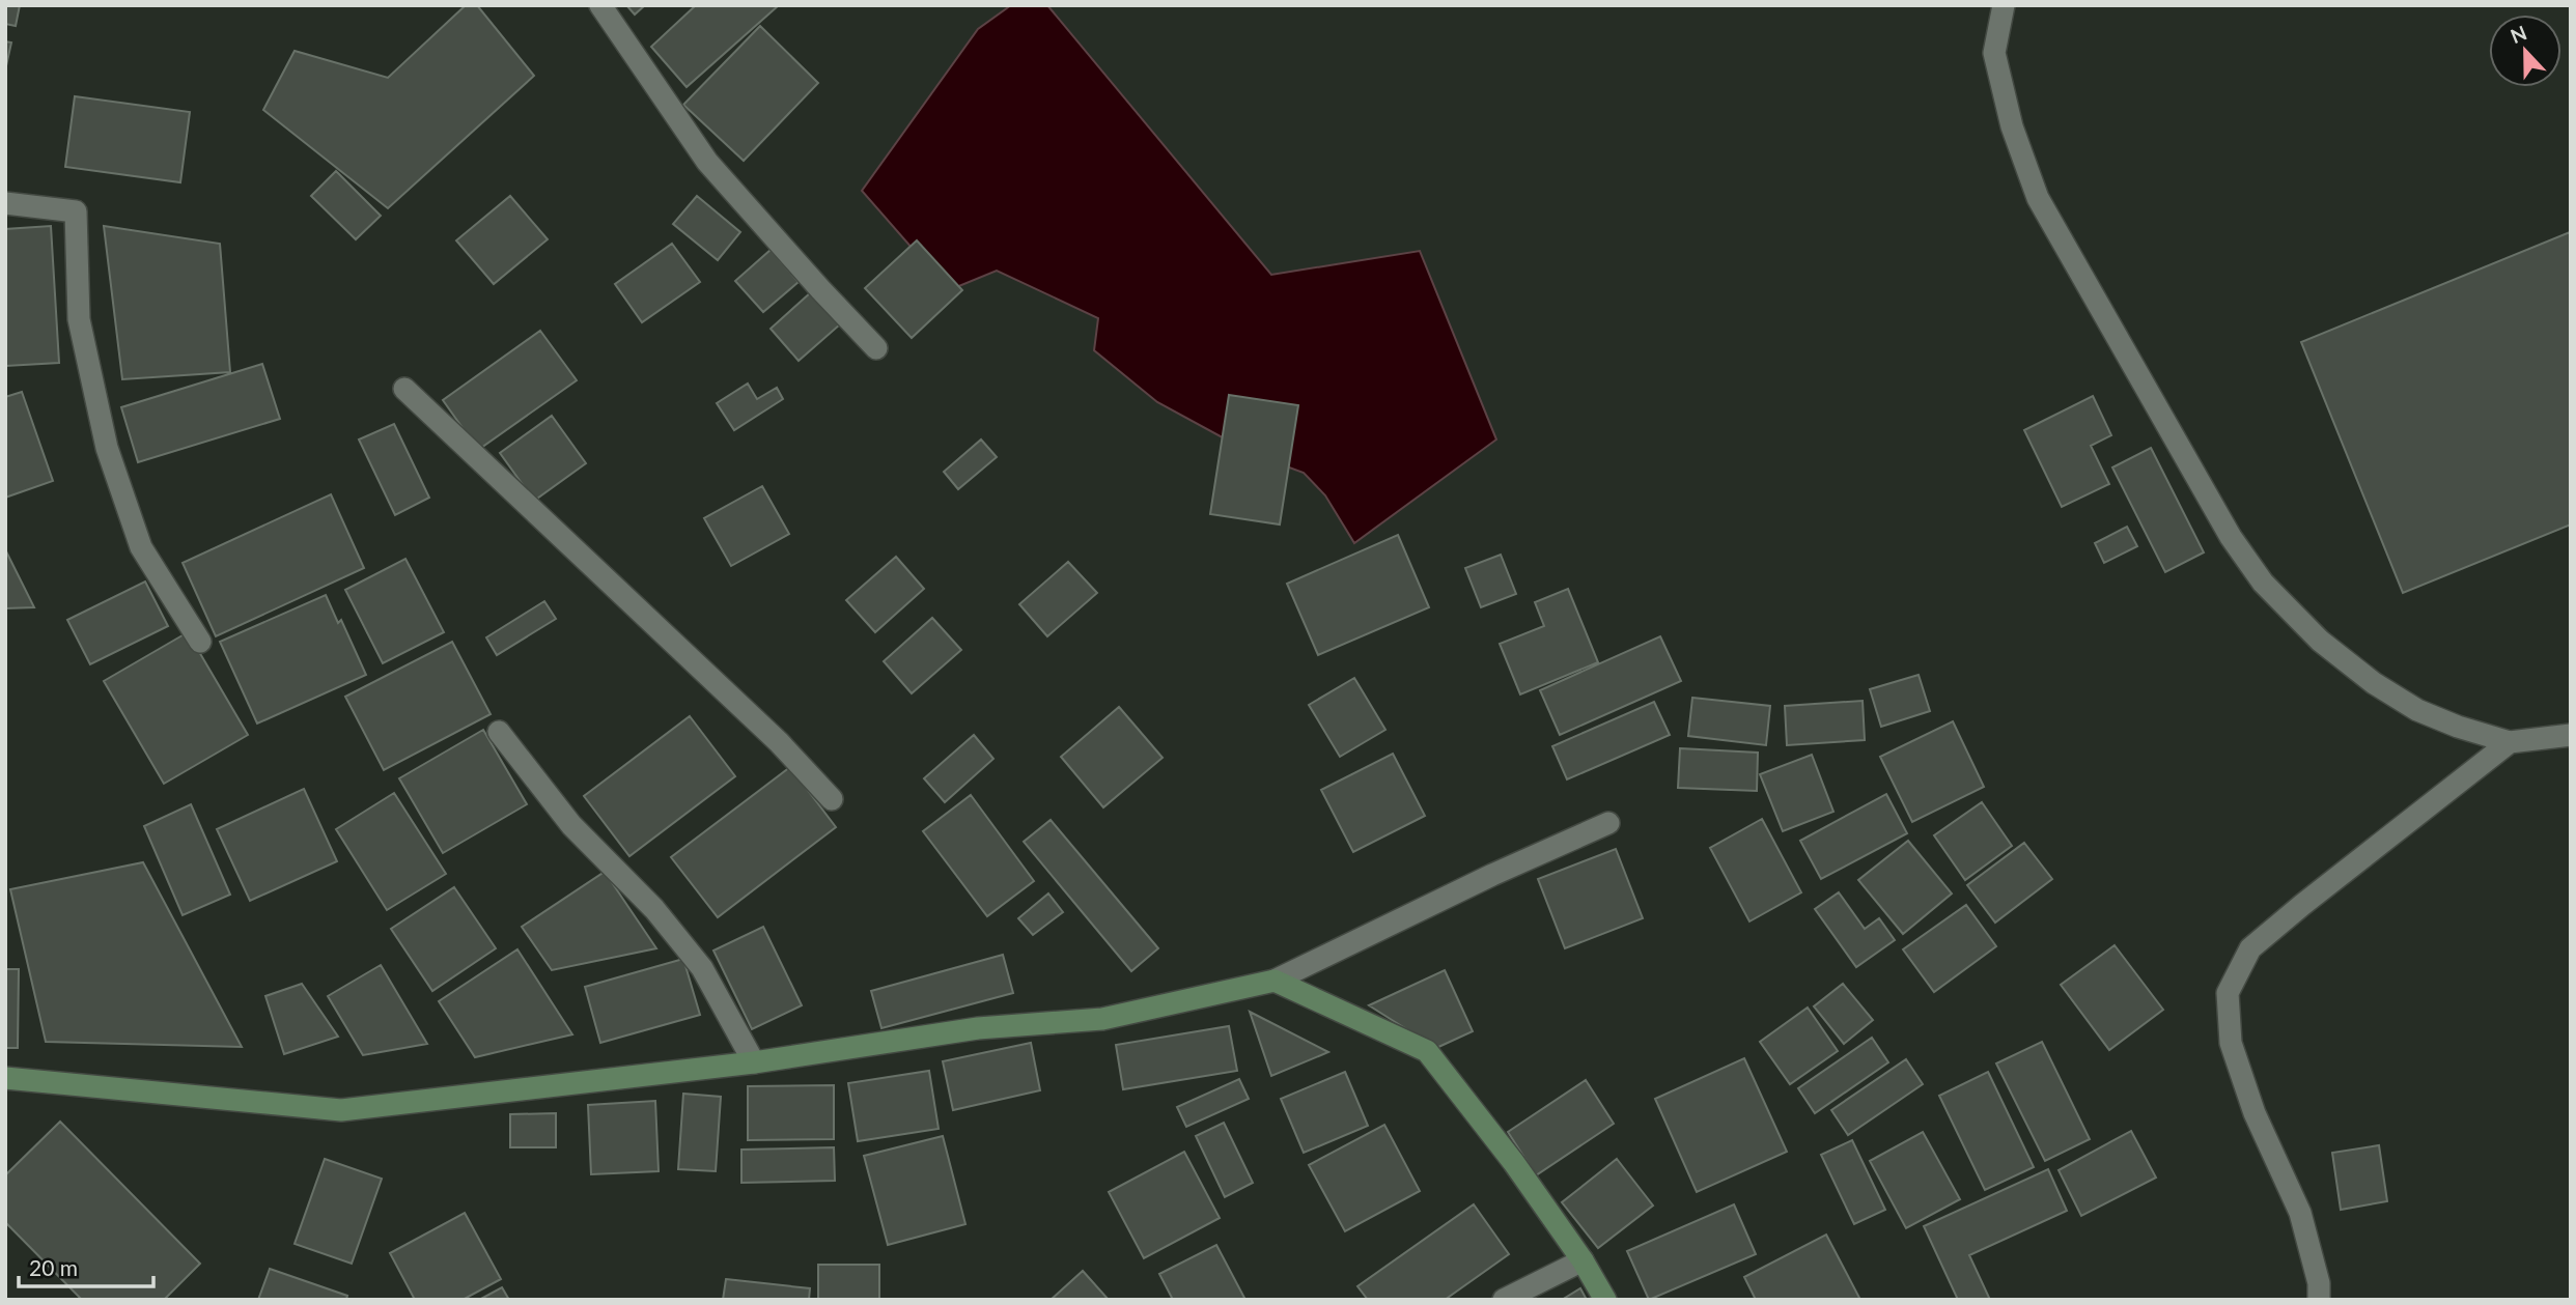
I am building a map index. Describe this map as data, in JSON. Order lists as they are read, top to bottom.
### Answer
{
  "scale_bar": "20 m",
  "north": "top"
}
